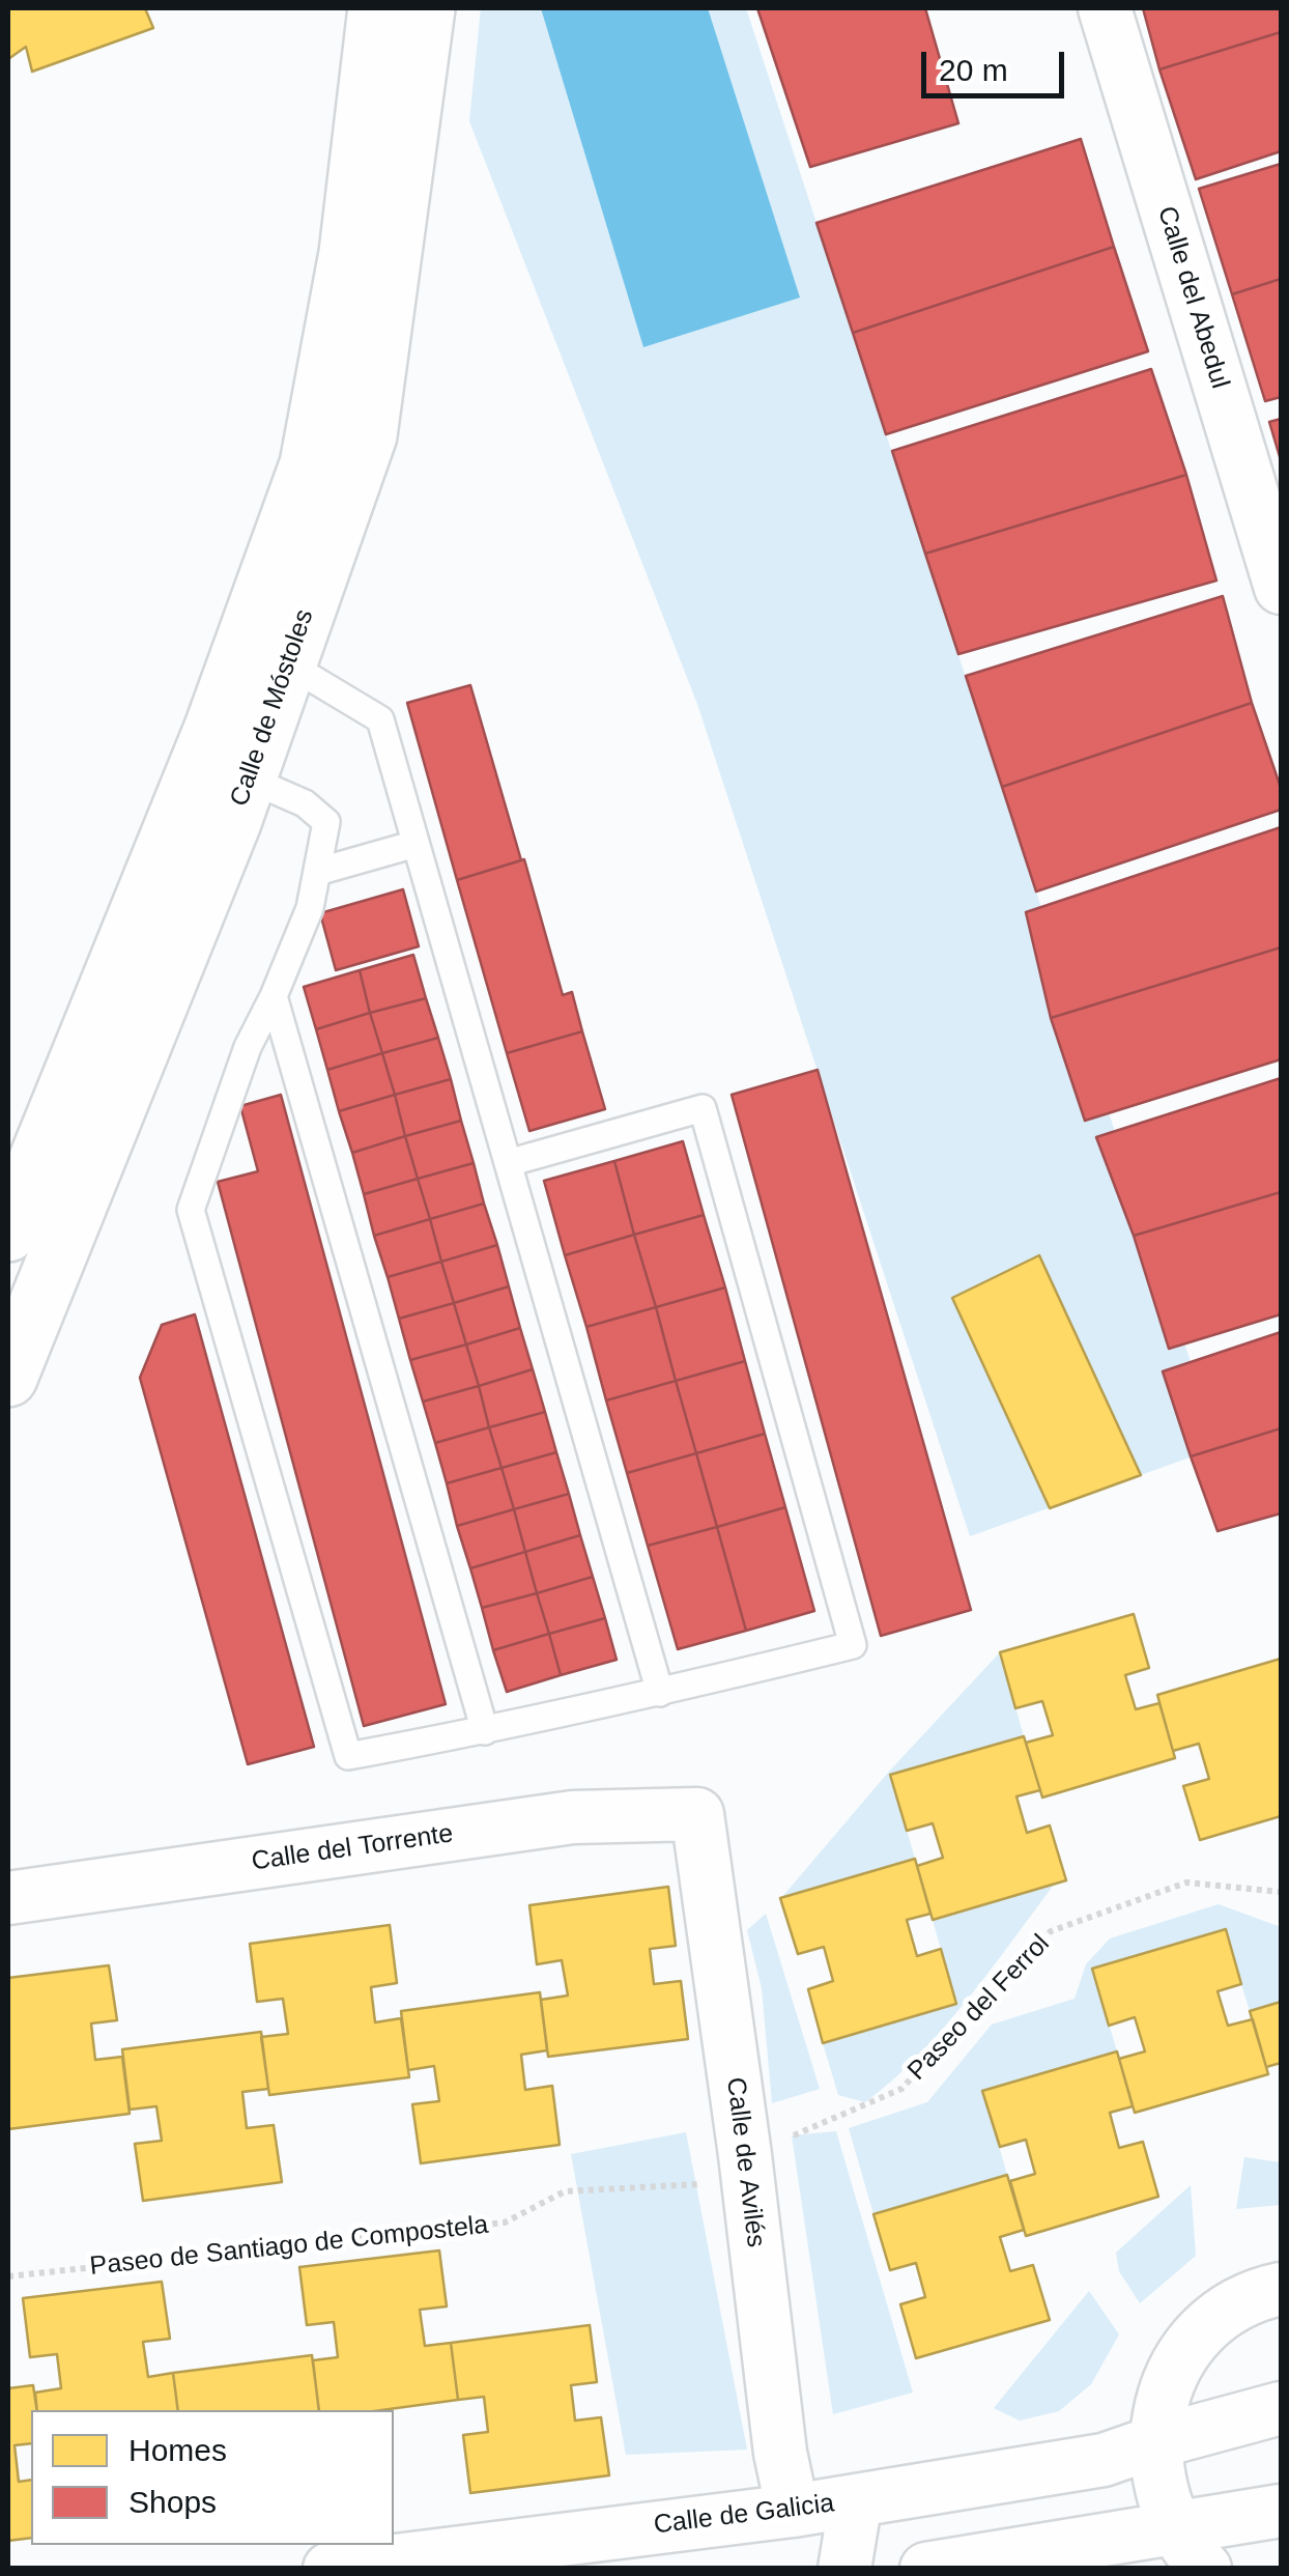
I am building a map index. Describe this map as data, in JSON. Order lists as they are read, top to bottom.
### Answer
{
  "streets": {
    "main road": ["Calle de Móstoles"],
    "street": [
      "Calle del Abedul",
      "Calle del Torrente",
      "Calle de Avilés",
      "Calle de Galicia"
    ],
    "path": ["Paseo del Ferrol", "Paseo de Santiago de Compostela"]
  },
  "crossings": [
    ["Calle del Torrente", "Calle de Avilés"],
    ["Paseo del Ferrol", "Calle de Avilés"],
    ["Paseo del Ferrol", "Paseo de Santiago de Compostela"],
    ["Calle de Avilés", "Paseo de Santiago de Compostela"],
    ["Calle de Avilés", "Calle de Galicia"]
  ],
  "legend": ["Homes", "Shops"],
  "scale_bar": "20 m"
}
